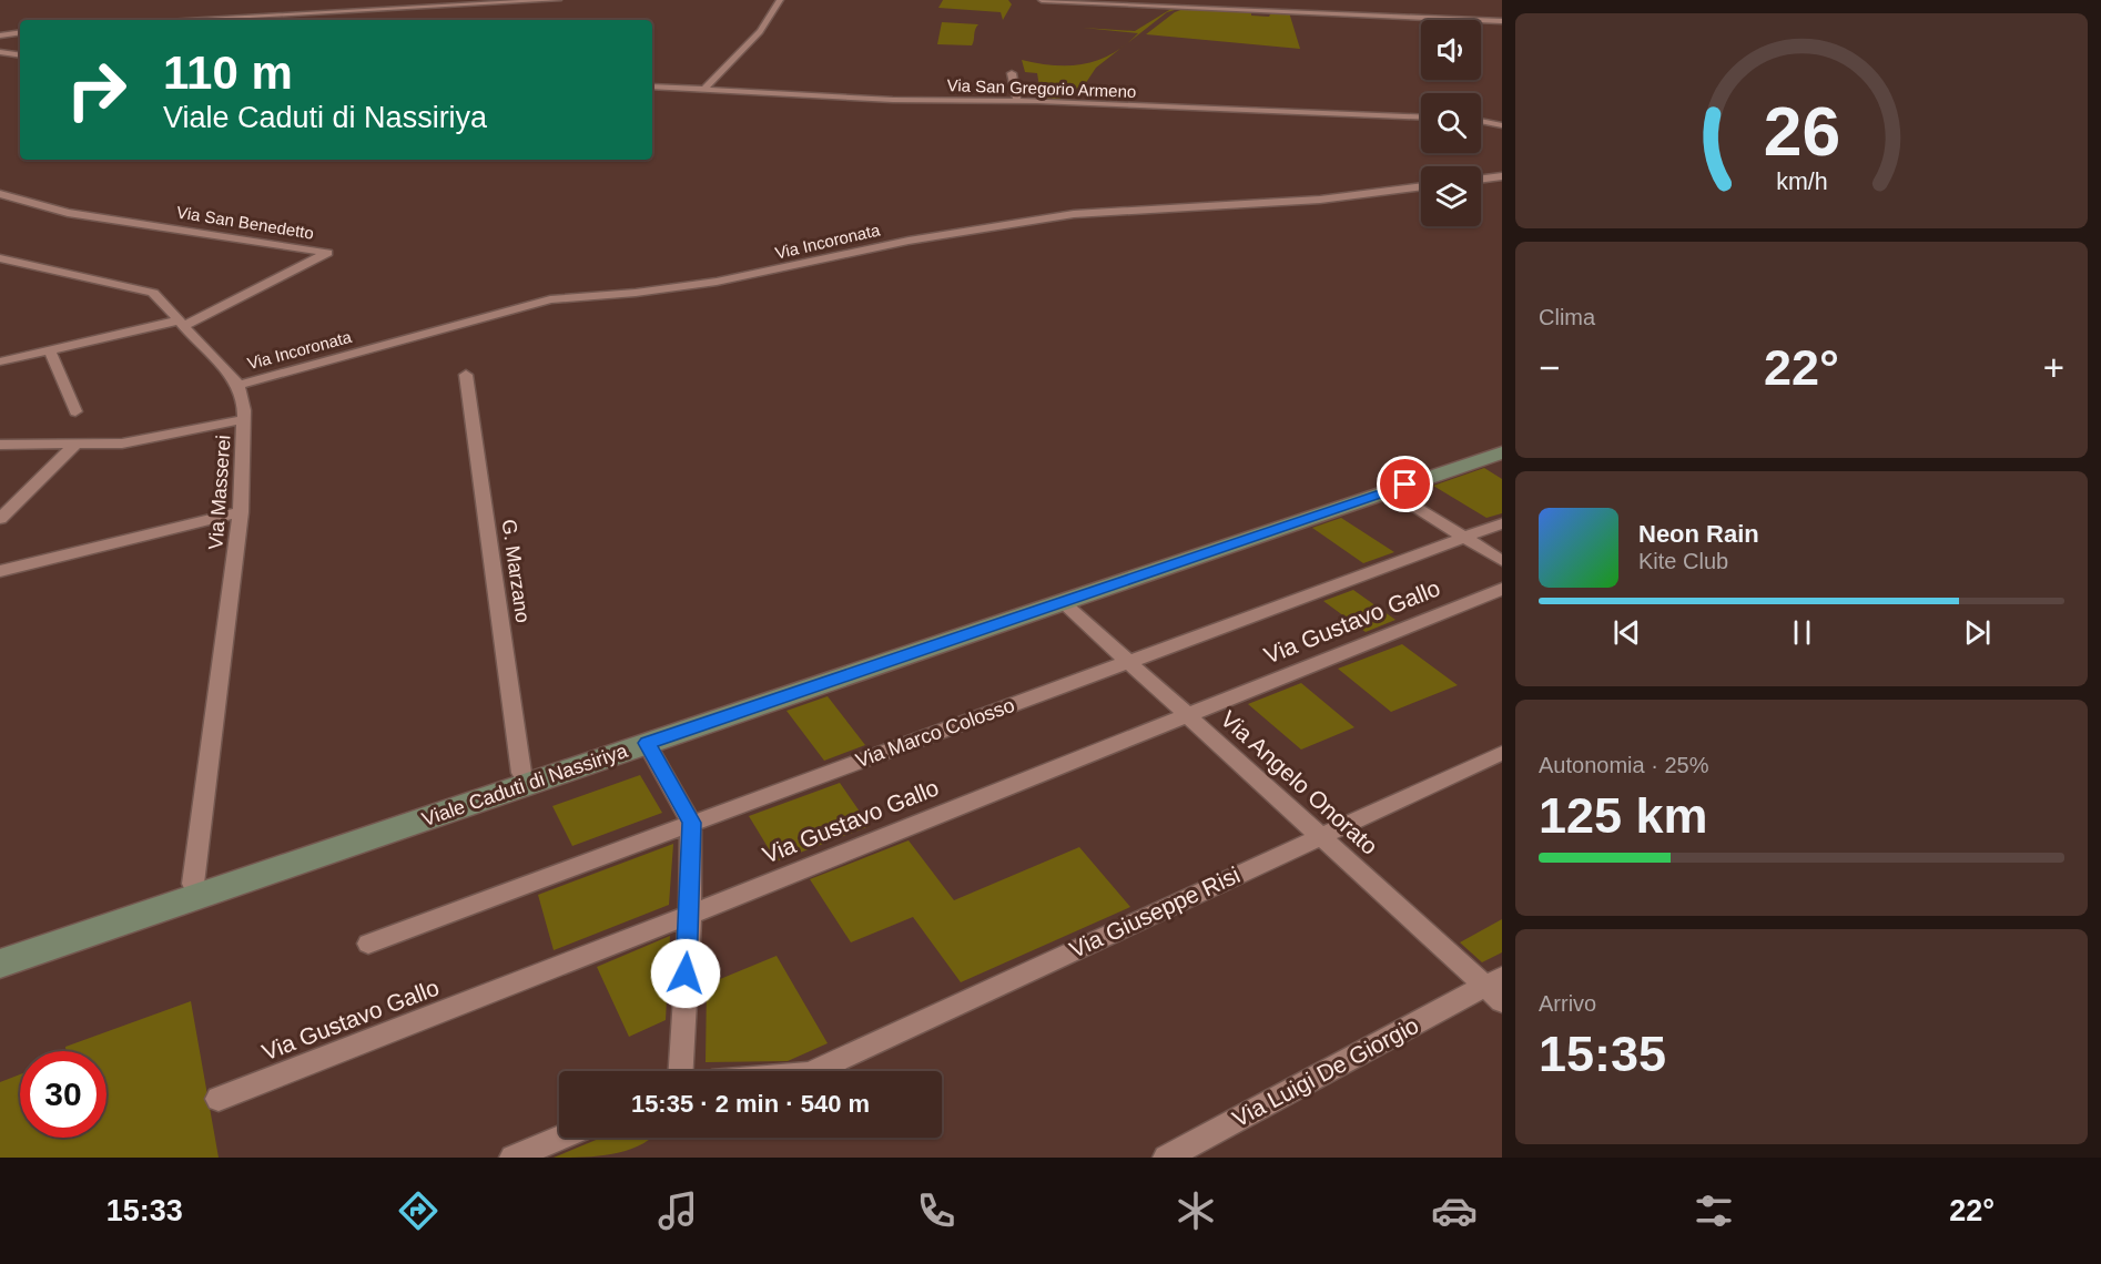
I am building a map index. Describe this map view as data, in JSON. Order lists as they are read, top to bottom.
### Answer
{
  "streets": {
    "main road": ["Viale Caduti di Nassiriya"],
    "street": [
      "Via San Gregorio Armeno",
      "Via San Benedetto",
      "Via Incoronata",
      "Via Masserei",
      "G. Marzano",
      "Via Gustavo Gallo",
      "Via Marco Colosso",
      "Via Angelo Onorato",
      "Via Giuseppe Risi",
      "Via Luigi De Giorgio"
    ]
  },
  "crossings": [
    ["Via Incoronata", "Via Masserei"],
    ["Via Masserei", "Viale Caduti di Nassiriya"],
    ["G. Marzano", "Viale Caduti di Nassiriya"],
    ["Via Gustavo Gallo", "Via Angelo Onorato"],
    ["Via Marco Colosso", "Via Angelo Onorato"],
    ["Via Angelo Onorato", "Viale Caduti di Nassiriya"],
    ["Via Angelo Onorato", "Via Giuseppe Risi"],
    ["Via Angelo Onorato", "Via Luigi De Giorgio"]
  ],
  "page": {
    "turn": ["110 m", "Viale Caduti di Nassiriya"],
    "tile": [
      "Clima",
      ["Autonomia · 25%", "125 km"],
      ["Arrivo", "15:35"]
    ],
    "heat": ["−", "22°", "+"],
    "song": ["Neon Rain", "Kite Club"],
    "limit": "30",
    "trip": "15:35 · 2 min · 540 m",
    "tabs": ["15:33", "22°"],
    "gauge": ["26", "km/h"]
  }
}
